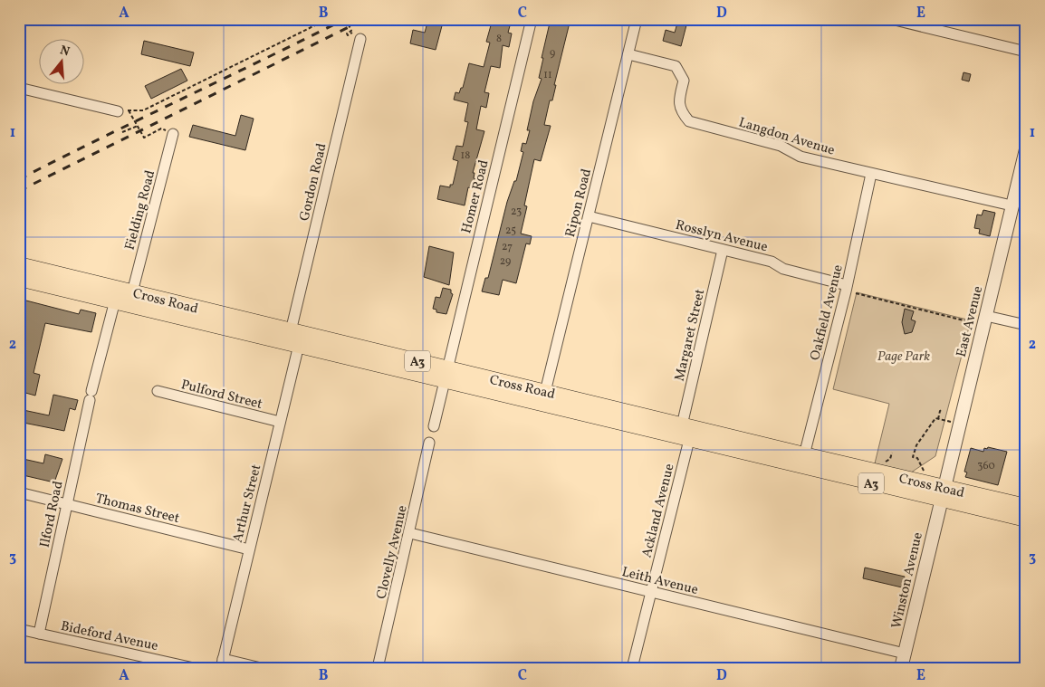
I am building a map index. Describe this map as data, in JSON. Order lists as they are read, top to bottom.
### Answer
{
  "streets": {
    "highway": ["Cross Road", "A3"],
    "street": [
      "Langdon Avenue",
      "Gordon Road",
      "Homer Road",
      "Ripon Road",
      "Fielding Road",
      "Rosslyn Avenue",
      "Oakfield Avenue",
      "East Avenue",
      "Margaret Street",
      "Pulford Street",
      "Arthur Street",
      "Thomas Street",
      "Ackland Avenue",
      "Ilford Road",
      "Clovelly Avenue",
      "Leith Avenue",
      "Winston Avenue",
      "Bideford Avenue"
    ]
  },
  "crossings": [
    ["Langdon Avenue", "Ripon Road"],
    ["Langdon Avenue", "Oakfield Avenue"],
    ["Langdon Avenue", "East Avenue"],
    ["Gordon Road", "Cross Road"],
    ["Homer Road", "Cross Road"],
    ["Ripon Road", "Rosslyn Avenue"],
    ["Ripon Road", "Cross Road"],
    ["Fielding Road", "Cross Road"],
    ["Rosslyn Avenue", "Oakfield Avenue"],
    ["Rosslyn Avenue", "Margaret Street"],
    ["Cross Road", "Oakfield Avenue"],
    ["Cross Road", "East Avenue"],
    ["Cross Road", "Margaret Street"],
    ["Cross Road", "Arthur Street"],
    ["Cross Road", "Ackland Avenue"],
    ["Cross Road", "Ilford Road"],
    ["Cross Road", "Winston Avenue"],
    ["East Avenue", "Winston Avenue"],
    ["Pulford Street", "Arthur Street"],
    ["Arthur Street", "Thomas Street"],
    ["Thomas Street", "Ilford Road"],
    ["Ackland Avenue", "Leith Avenue"],
    ["Ilford Road", "Bideford Avenue"],
    ["Clovelly Avenue", "Leith Avenue"],
    ["Leith Avenue", "Winston Avenue"]
  ],
  "parks": ["Page Park"],
  "house_numbers": [
    "8",
    "9",
    "11",
    "18",
    "23",
    "25",
    "27",
    "29",
    "360"
  ],
  "north": "top",
  "grid": {
    "columns": [
      "A",
      "B",
      "C",
      "D",
      "E"
    ],
    "rows": ["1", "2", "3"]
  }
}
